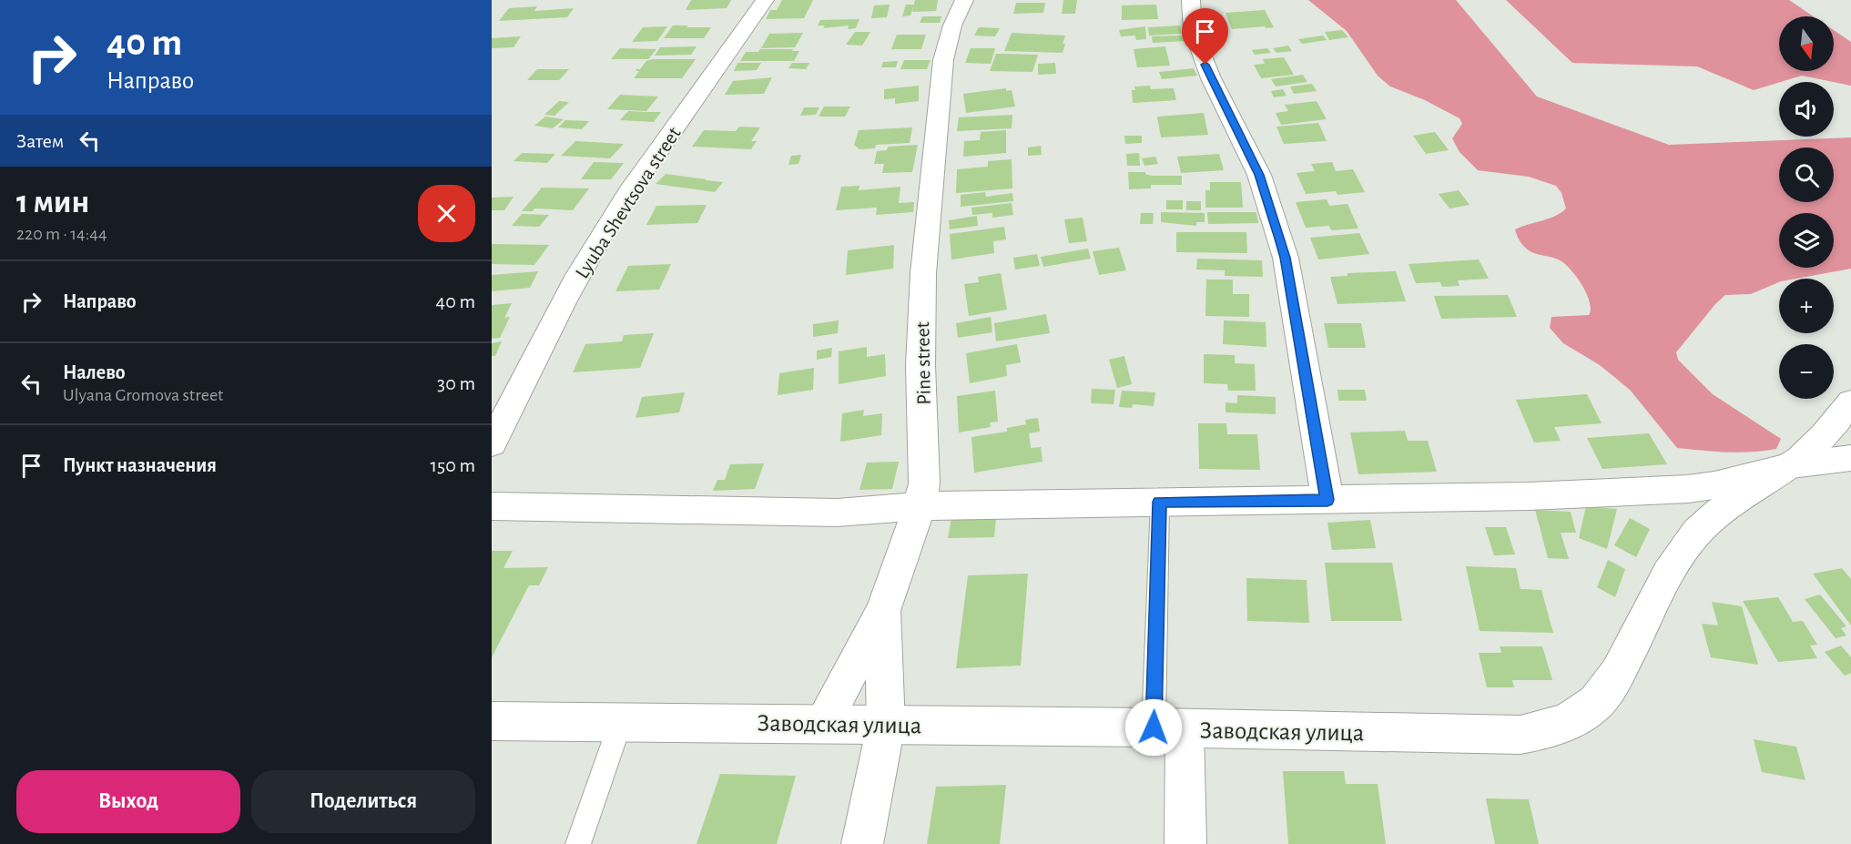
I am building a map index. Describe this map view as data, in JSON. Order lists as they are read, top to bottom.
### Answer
{
  "streets": {
    "street": ["Lyuba Shevtsova street", "Pine street", "Заводская улица"]
  },
  "crossings": [
    ["Pine street", "Заводская улица"]
  ],
  "north": "bottom",
  "page": {
    "turn": ["40 m", "Направо"],
    "map_buttons": ["+", "−"],
    "then": "Затем",
    "heading": ["1 мин", "220 m · 14:44"],
    "list": [
      {
        "name": "Направо",
        "value": "40 m"
      },
      {
        "name": "Налево",
        "note": "Ulyana Gromova street",
        "value": "30 m"
      },
      {
        "name": "Пункт назначения",
        "value": "150 m"
      }
    ],
    "buttons": ["Выход", "Поделиться"]
  }
}
